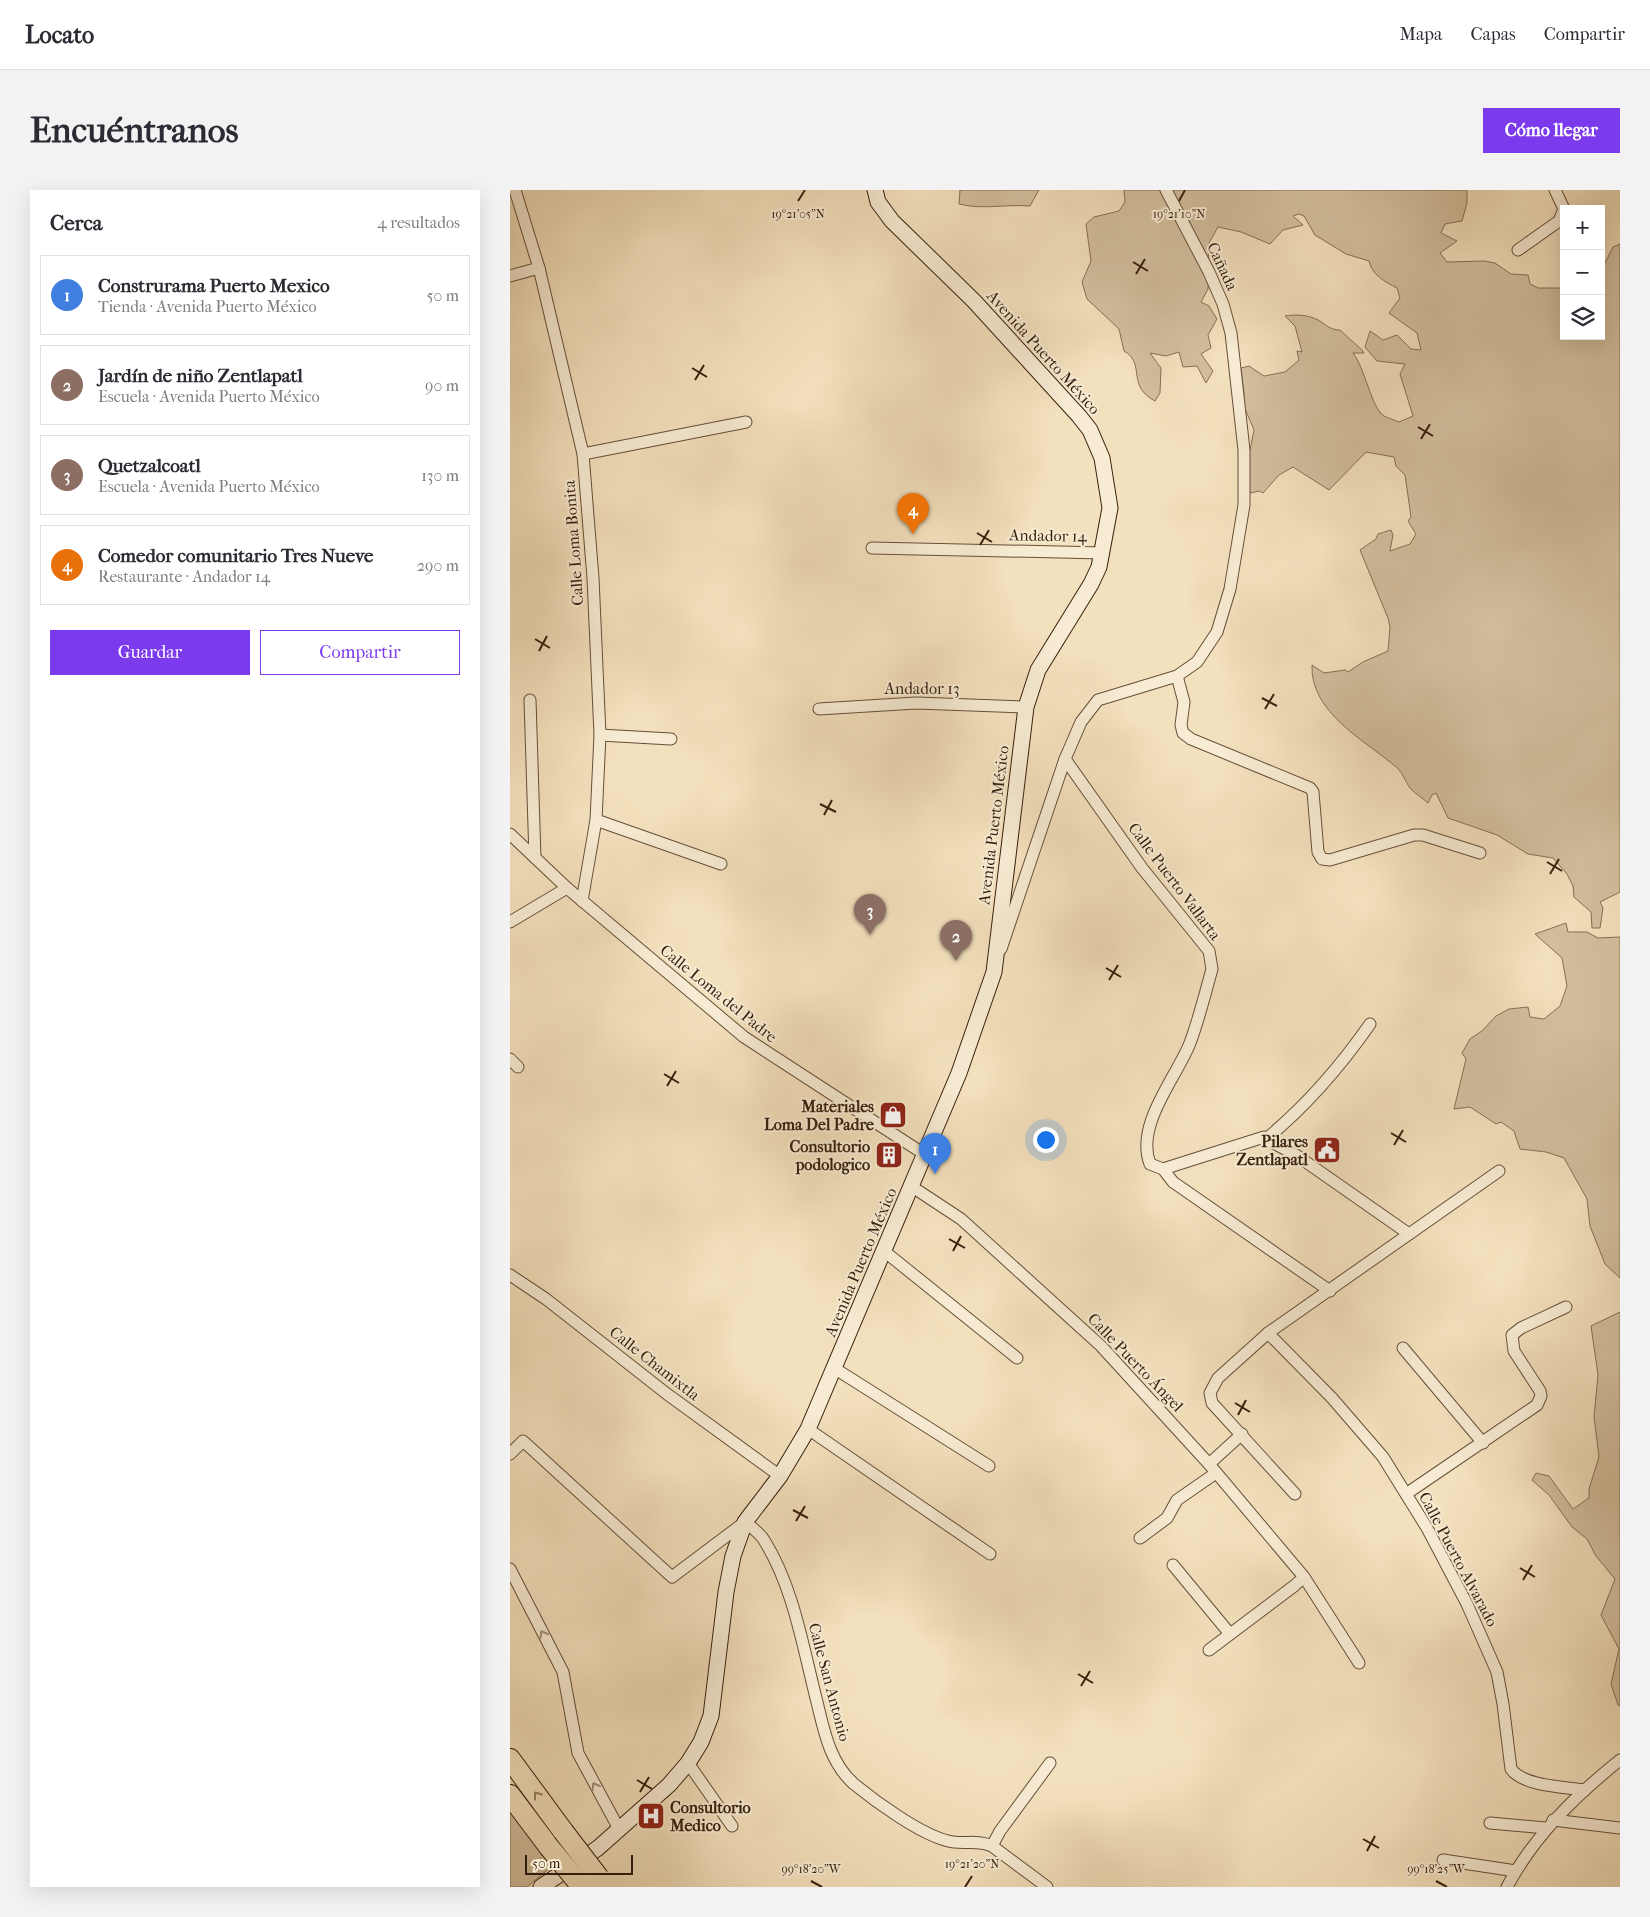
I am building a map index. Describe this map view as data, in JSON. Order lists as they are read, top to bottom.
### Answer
{
  "streets": {
    "main road": ["Avenida Puerto México"],
    "street": [
      "Cañada",
      "Andador 14",
      "Calle Loma Bonita",
      "Andador 13",
      "Calle Puerto Vallarta",
      "Calle Loma del Padre",
      "Calle Puerto Ángel",
      "Calle Chamixtla",
      "Calle Puerto Alvarado",
      "Calle San Antonio"
    ]
  },
  "crossings": [
    ["Cañada", "Avenida Puerto México"],
    ["Cañada", "Calle Puerto Vallarta"],
    ["Avenida Puerto México", "Andador 14"],
    ["Avenida Puerto México", "Andador 13"],
    ["Avenida Puerto México", "Calle Loma del Padre"],
    ["Avenida Puerto México", "Calle Puerto Ángel"],
    ["Avenida Puerto México", "Calle Chamixtla"],
    ["Avenida Puerto México", "Calle San Antonio"],
    ["Calle Loma Bonita", "Calle Loma del Padre"]
  ],
  "places": {
    "shop": ["Materiales Loma Del Padre"],
    "public building": ["Pilares Zentlapatl"],
    "building": ["Consultorio podologico"],
    "hospital": ["Consultorio Medico"]
  },
  "scale_bar": "50 m",
  "page": {
    "header": "Locato",
    "nav": ["Mapa", "Capas", "Compartir"],
    "buttons": [
      "Cómo llegar",
      ["Guardar", "Compartir"]
    ],
    "title": "Encuéntranos",
    "heading": ["Cerca", "4 resultados"],
    "map_buttons": ["+", "−"],
    "list": [
      {
        "mark": "1",
        "name": "Construrama Puerto Mexico",
        "note": "Tienda · Avenida Puerto México",
        "value": "50 m"
      },
      {
        "mark": "2",
        "name": "Jardín de niño Zentlapatl",
        "note": "Escuela · Avenida Puerto México",
        "value": "90 m"
      },
      {
        "mark": "3",
        "name": "Quetzalcoatl",
        "note": "Escuela · Avenida Puerto México",
        "value": "130 m"
      },
      {
        "mark": "4",
        "name": "Comedor comunitario Tres Nueve",
        "note": "Restaurante · Andador 14",
        "value": "290 m"
      }
    ],
    "pins": [
      "4",
      "3",
      "2",
      "1"
    ],
    "scale": "50 m"
  },
  "coordinates": [
    "19°21'05\"N",
    "19°21'10\"N",
    "19°21'20\"N",
    "99°18'20\"W",
    "99°18'25\"W"
  ]
}
